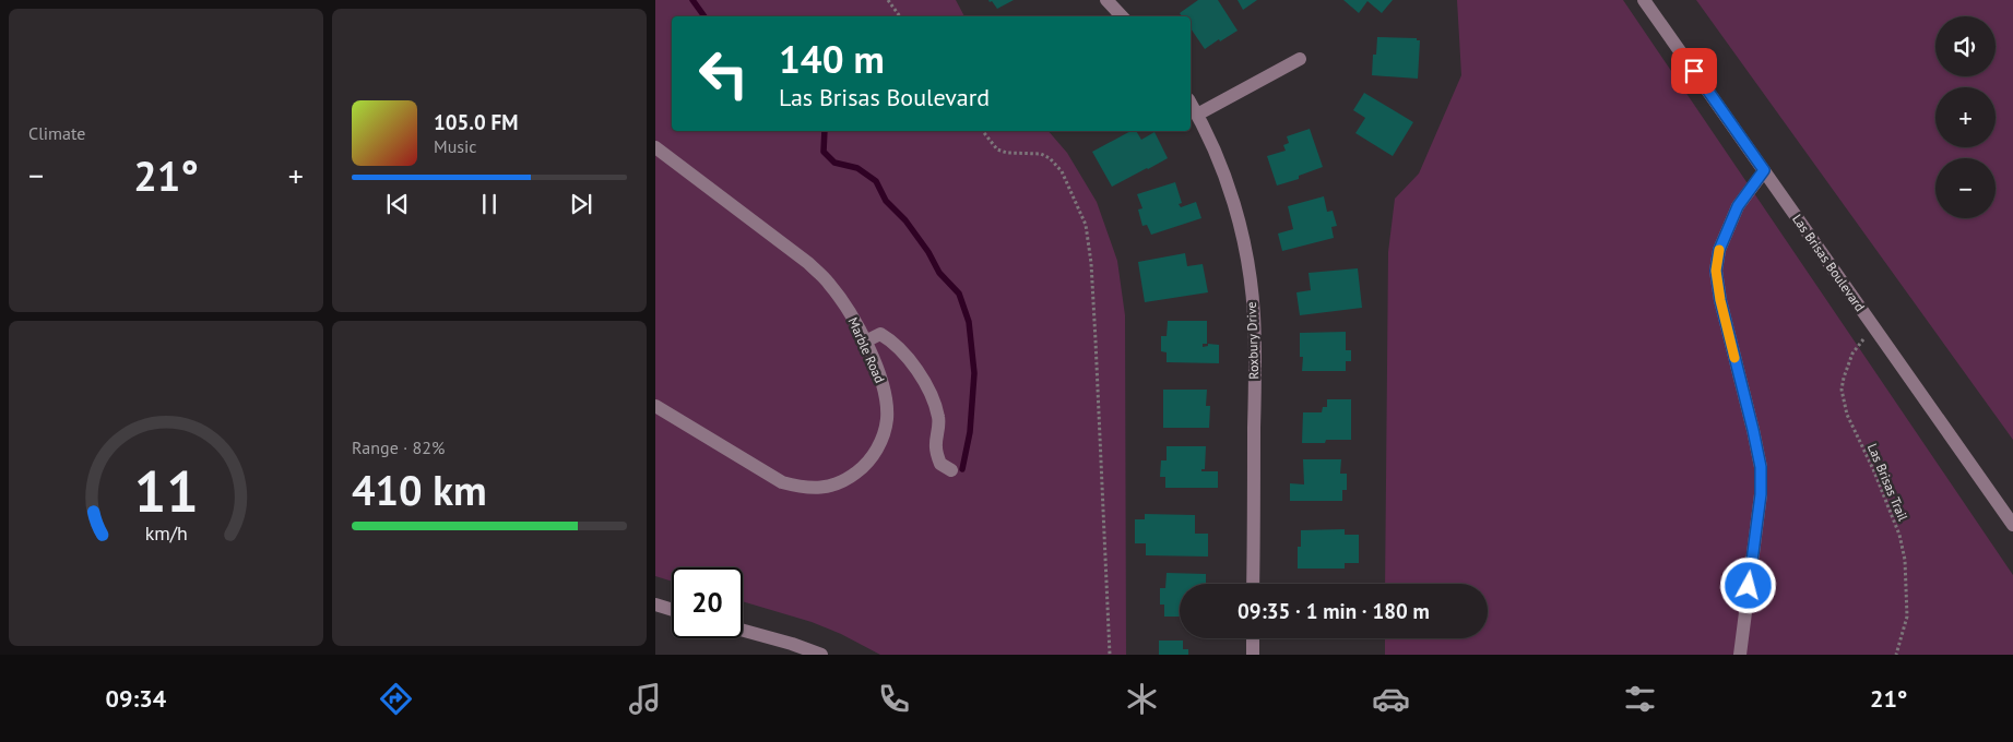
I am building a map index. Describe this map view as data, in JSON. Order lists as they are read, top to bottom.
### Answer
{
  "streets": {
    "street": ["Las Brisas Boulevard", "Roxbury Drive", "Marble Road"],
    "path": ["Las Brisas Trail"]
  },
  "crossings": [
    ["Las Brisas Boulevard", "Las Brisas Trail"]
  ],
  "page": {
    "tile": [
      "Climate",
      ["Range · 82%", "410 km"]
    ],
    "map_buttons": ["+", "−"],
    "turn": ["140 m", "Las Brisas Boulevard"],
    "song": ["105.0 FM", "Music"],
    "heat": ["−", "21°", "+"],
    "limit": "20",
    "trip": "09:35 · 1 min · 180 m",
    "tabs": ["09:34", "21°"],
    "gauge": ["11", "km/h"]
  }
}
